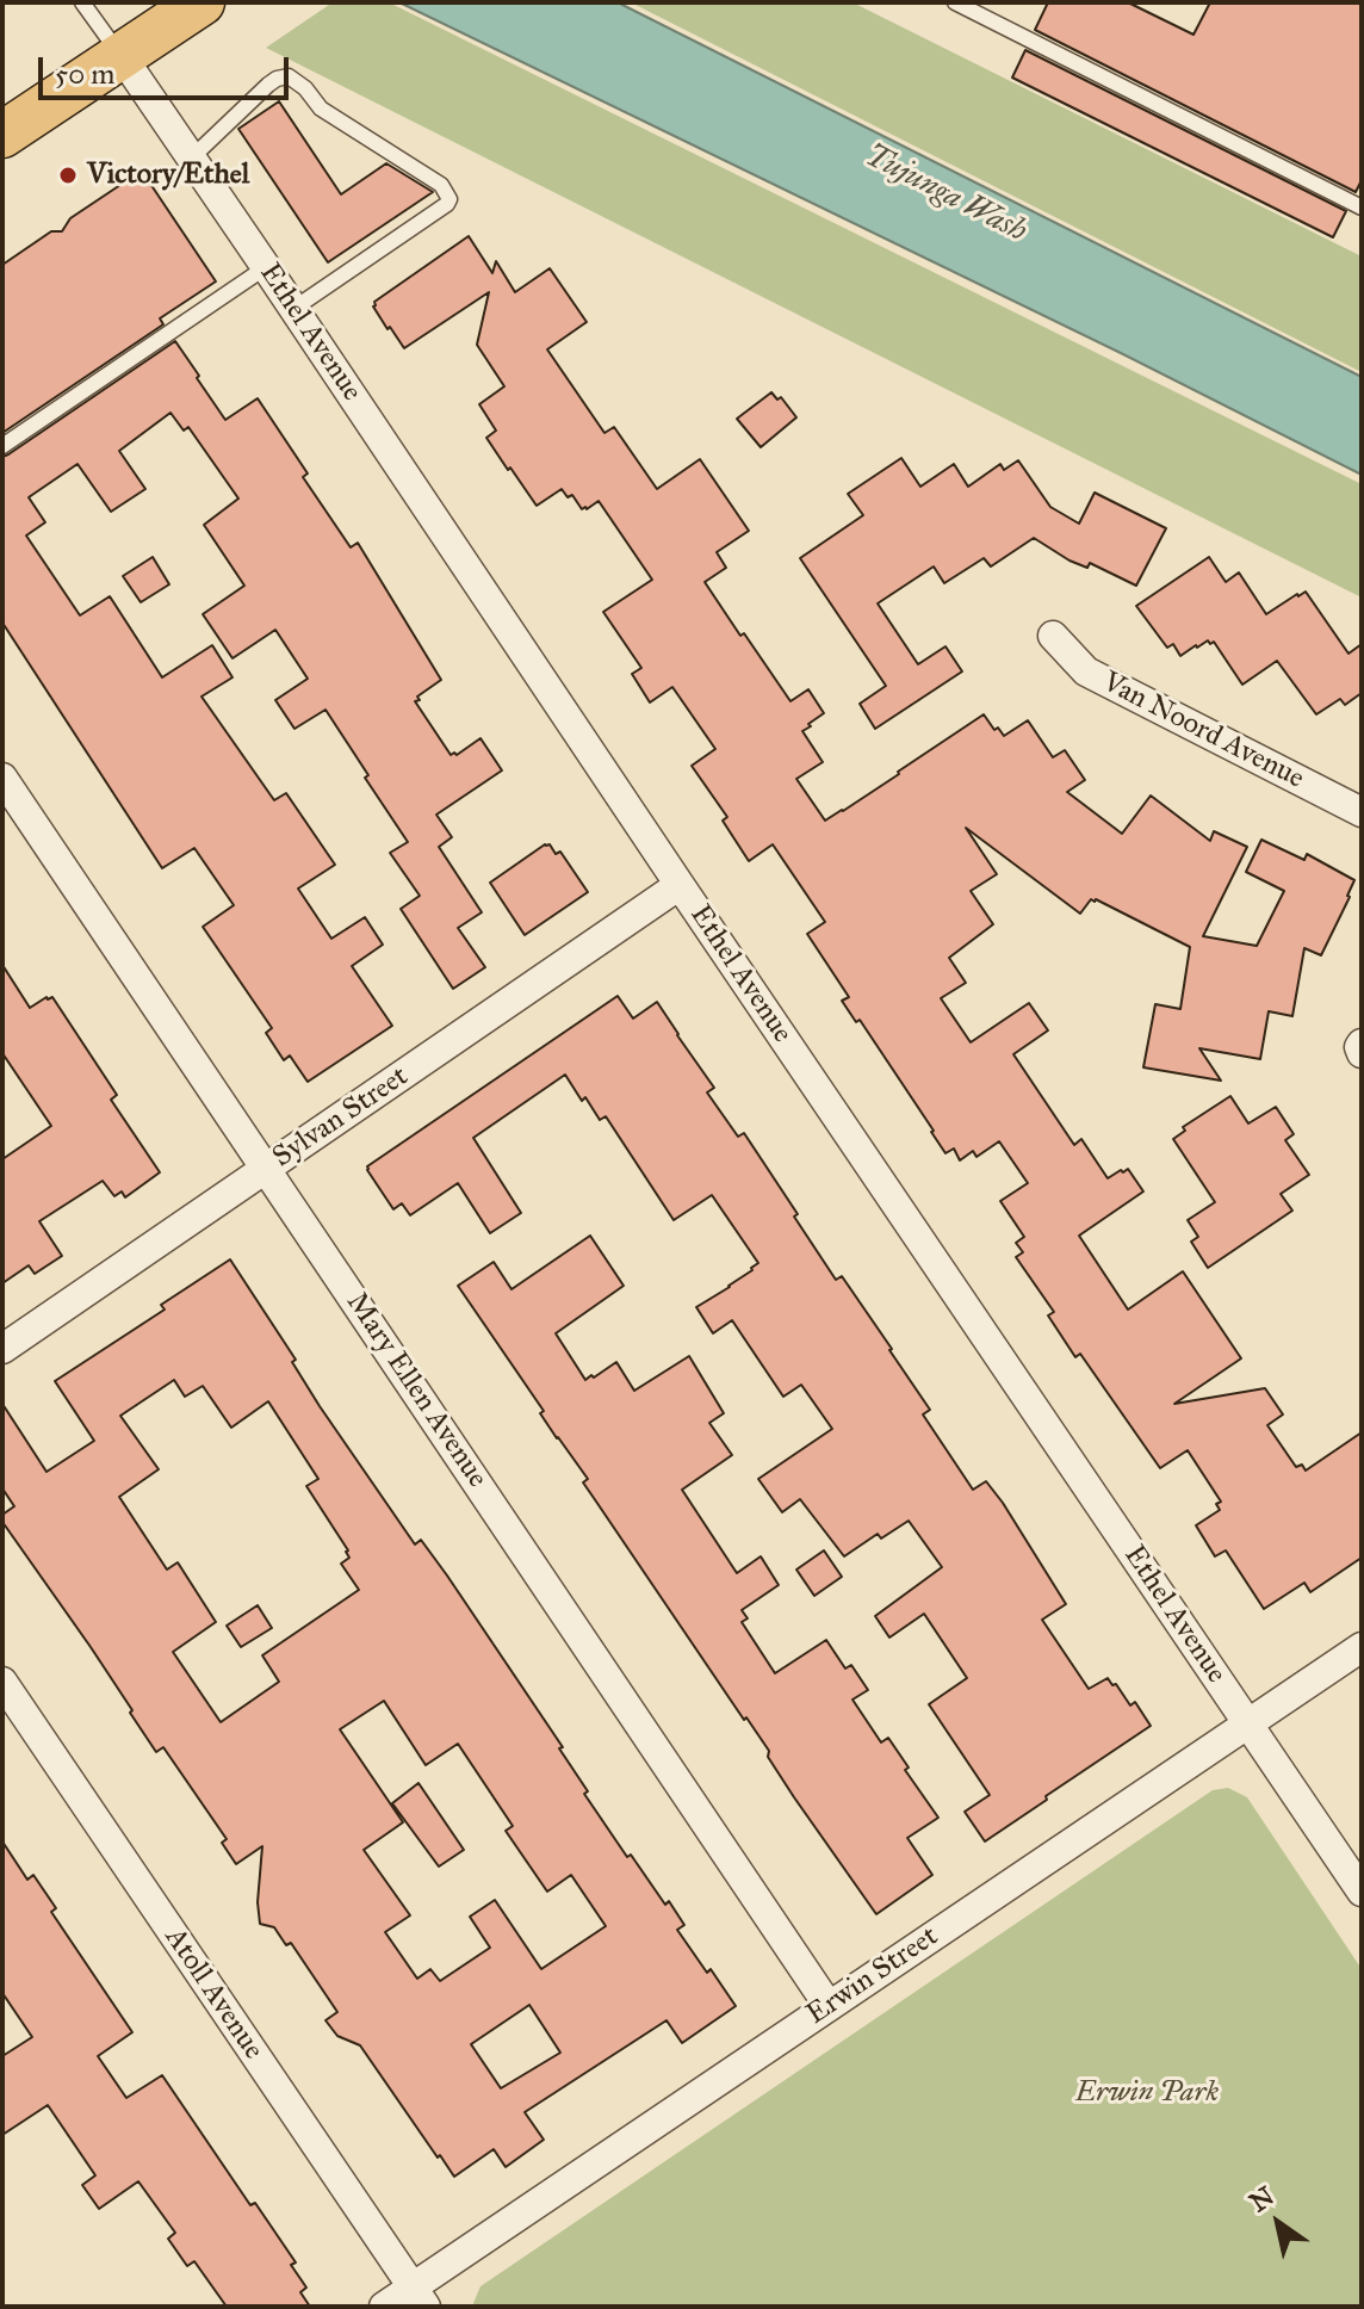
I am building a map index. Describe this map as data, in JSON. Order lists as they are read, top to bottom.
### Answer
{
  "streets": {
    "street": [
      "Ethel Avenue",
      "Van Noord Avenue",
      "Sylvan Street",
      "Mary Ellen Avenue",
      "Erwin Street",
      "Atoll Avenue"
    ]
  },
  "crossings": [
    ["Ethel Avenue", "Sylvan Street"],
    ["Ethel Avenue", "Erwin Street"],
    ["Sylvan Street", "Mary Ellen Avenue"],
    ["Mary Ellen Avenue", "Erwin Street"],
    ["Erwin Street", "Atoll Avenue"]
  ],
  "water": ["Tujunga Wash"],
  "parks": ["Erwin Park"],
  "places": ["Victory/Ethel"],
  "scale_bar": "50 m",
  "north": "top left"
}
